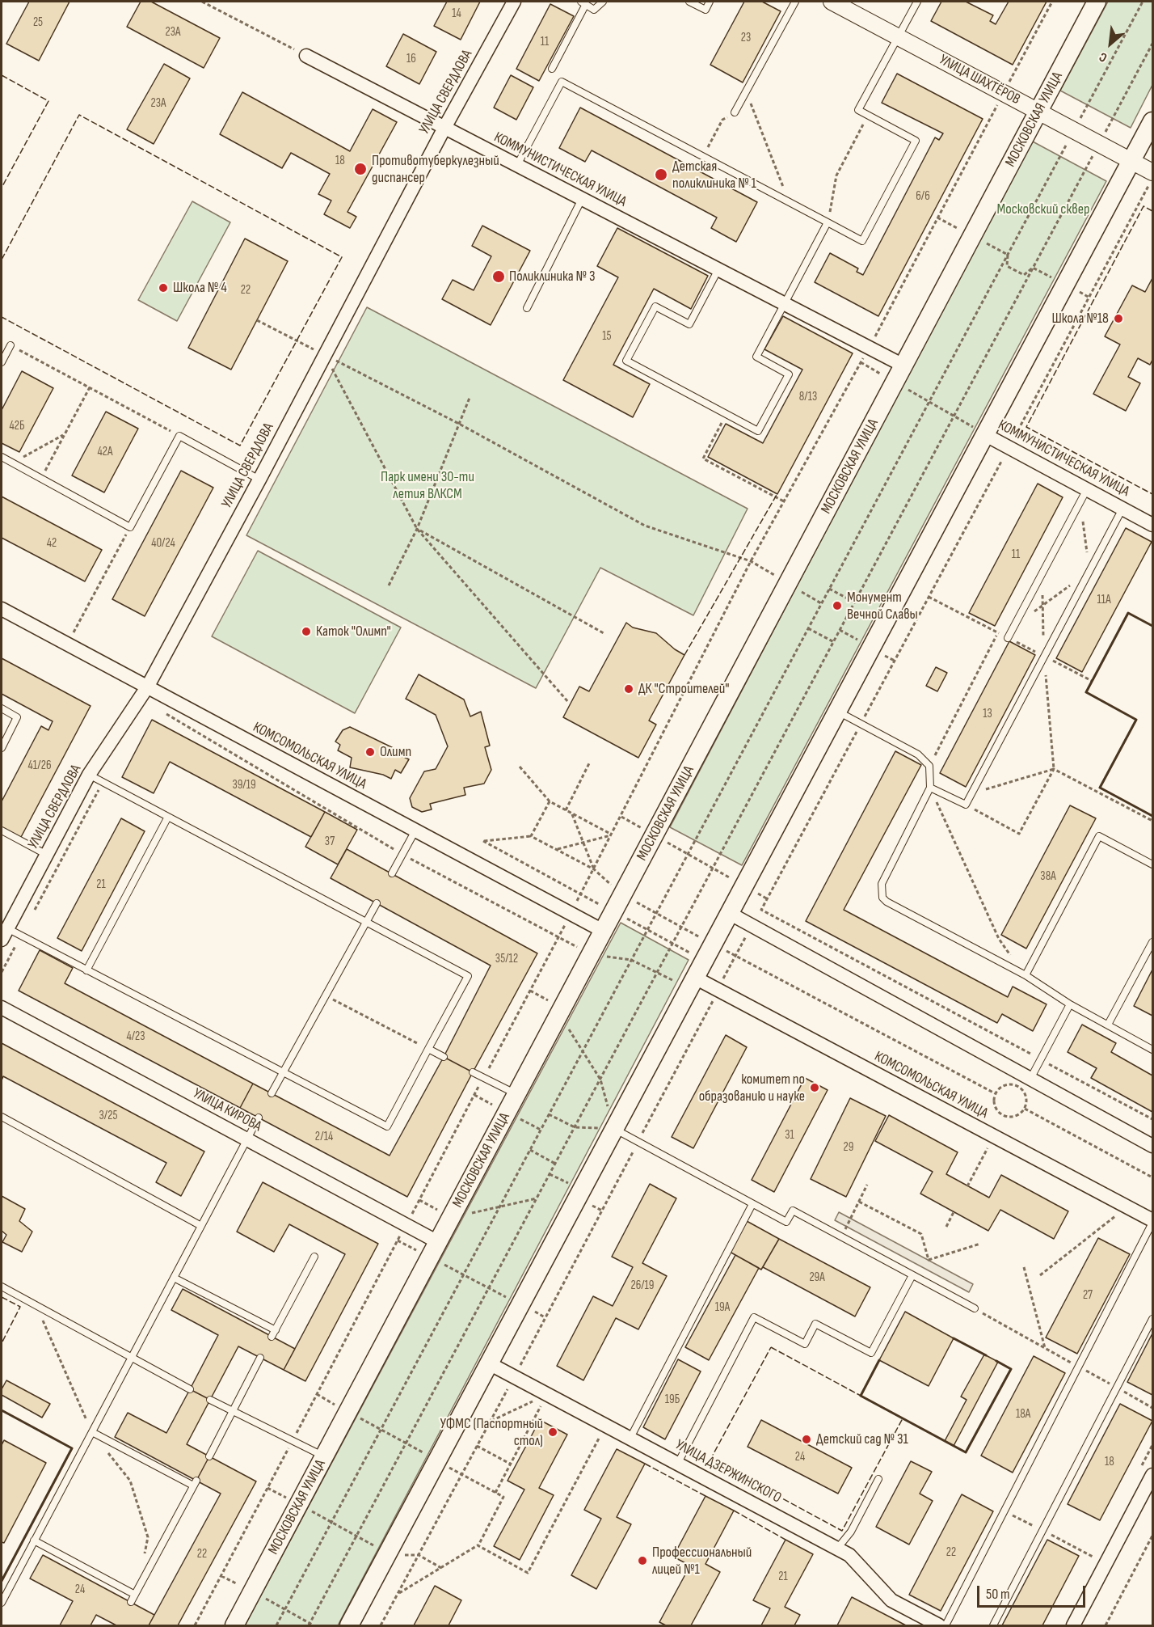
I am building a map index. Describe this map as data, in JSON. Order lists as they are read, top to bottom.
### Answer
{
  "streets": {
    "main road": ["МОСКОВСКАЯ УЛИЦА"],
    "street": [
      "УЛИЦА ШАХТЁРОВ",
      "УЛИЦА СВЕРДЛОВА",
      "КОММУНИСТИЧЕСКАЯ УЛИЦА",
      "КОМСОМОЛЬСКАЯ УЛИЦА",
      "УЛИЦА КИРОВА",
      "УЛИЦА ДЗЕРЖИНСКОГО"
    ]
  },
  "crossings": [
    ["УЛИЦА ШАХТЁРОВ", "МОСКОВСКАЯ УЛИЦА"],
    ["УЛИЦА СВЕРДЛОВА", "КОММУНИСТИЧЕСКАЯ УЛИЦА"],
    ["УЛИЦА СВЕРДЛОВА", "КОМСОМОЛЬСКАЯ УЛИЦА"],
    ["МОСКОВСКАЯ УЛИЦА", "КОММУНИСТИЧЕСКАЯ УЛИЦА"],
    ["МОСКОВСКАЯ УЛИЦА", "КОМСОМОЛЬСКАЯ УЛИЦА"],
    ["МОСКОВСКАЯ УЛИЦА", "УЛИЦА КИРОВА"]
  ],
  "parks": ["Московский сквер", "Парк имени 30-ти летия ВЛКСМ"],
  "places": [
    "Противотуберкулезный диспансер",
    "Детская поликлиника № 1",
    "Поликлиника № 3",
    "Школа № 4",
    "Школа №18",
    "Монумент Вечной Славы",
    "Каток \"Олимп\"",
    "ДК \"Строителей\"",
    "Олимп",
    "комитет по образованию и науке",
    "УФМС (Паспортный стол)",
    "Детский сад № 31",
    "Профессиональный лицей №1"
  ],
  "house_numbers": [
    "14",
    "25",
    "23А",
    "23",
    "11",
    "16",
    "23А",
    "18",
    "6/6",
    "22",
    "15",
    "8/13",
    "42Б",
    "42А",
    "42",
    "40/24",
    "11",
    "11А",
    "13",
    "41/26",
    "39/19",
    "37",
    "38А",
    "21",
    "35/12",
    "4/23",
    "3/25",
    "31",
    "2/14",
    "29",
    "29А",
    "26/19",
    "27",
    "19А",
    "19Б",
    "18А",
    "24",
    "18",
    "22",
    "22",
    "21",
    "24"
  ],
  "scale_bar": "50 m",
  "north": "bottom left"
}
